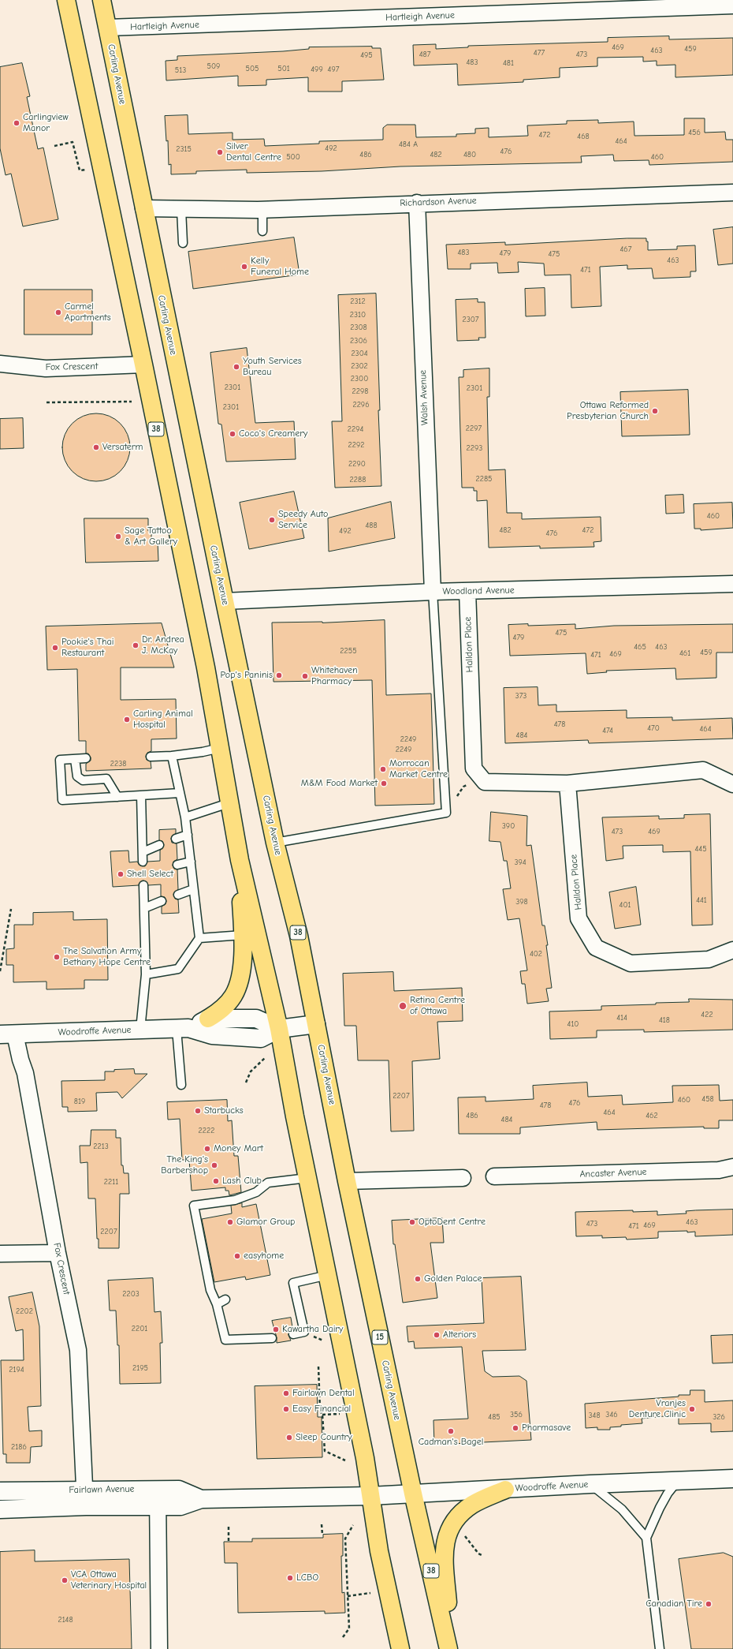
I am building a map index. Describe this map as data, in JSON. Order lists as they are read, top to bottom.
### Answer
{
  "streets": {
    "main road": [
      "Carling Avenue",
      "38",
      "Woodroffe Avenue",
      "15",
      "Fairlawn Avenue"
    ],
    "street": [
      "Hartleigh Avenue",
      "Richardson Avenue",
      "Fox Crescent",
      "Walsh Avenue",
      "Woodland Avenue",
      "Halldon Place",
      "Ancaster Avenue"
    ]
  },
  "crossings": [
    ["Hartleigh Avenue", "Carling Avenue"],
    ["Carling Avenue", "Richardson Avenue"],
    ["Carling Avenue", "Woodland Avenue"],
    ["Carling Avenue", "Woodroffe Avenue"],
    ["Richardson Avenue", "Walsh Avenue"],
    ["Fox Crescent", "38"],
    ["Fox Crescent", "Woodroffe Avenue"],
    ["Fox Crescent", "Fairlawn Avenue"],
    ["Walsh Avenue", "Woodland Avenue"],
    ["38", "Woodroffe Avenue"],
    ["Woodland Avenue", "Halldon Place"],
    ["Woodroffe Avenue", "Fairlawn Avenue"]
  ],
  "places": [
    "Carlingview Manor",
    "Silver Dental Centre",
    "Kelly Funeral Home",
    "Carmel Apartments",
    "Youth Services Bureau",
    "Ottawa Reformed Presbyterian Church",
    "Coco's Creamery",
    "Versaterm",
    "Speedy Auto Service",
    "Sage Tattoo & Art Gallery",
    "Dr. Andrea J. McKay",
    "Pookie's Thai Restaurant",
    "Pop's Paninis",
    "Whitehaven Pharmacy",
    "Carling Animal Hospital",
    "Morrocan Market Centre",
    "M&M Food Market",
    "Shell Select",
    "The Salvation Army Bethany Hope Centre",
    "Retina Centre of Ottawa",
    "Starbucks",
    "Money Mart",
    "The King's Barbershop",
    "Lash Club",
    "Glamor Group",
    "OptoDent Centre",
    "easyhome",
    "Golden Palace",
    "Kawartha Dairy",
    "Alteriors",
    "Fairlawn Dental",
    "Easy Financial",
    "Vranjes Denture Clinic",
    "Pharmasave",
    "Cadman's Bagel",
    "Sleep Country",
    "LCBO",
    "VCA Ottawa Veterinary Hospital",
    "Canadian Tire"
  ],
  "house_numbers": [
    "469",
    "459",
    "463",
    "477",
    "487",
    "473",
    "495",
    "483",
    "481",
    "509",
    "505",
    "501",
    "499",
    "497",
    "513",
    "456",
    "472",
    "468",
    "464",
    "484 A",
    "492",
    "2315",
    "476",
    "486",
    "482",
    "480",
    "500",
    "460",
    "467",
    "483",
    "479",
    "475",
    "463",
    "471",
    "2312",
    "2310",
    "2307",
    "2308",
    "2306",
    "2304",
    "2302",
    "2300",
    "2301",
    "2301",
    "2298",
    "2296",
    "2301",
    "2297",
    "2294",
    "2292",
    "2293",
    "2290",
    "2285",
    "2288",
    "460",
    "488",
    "482",
    "472",
    "492",
    "476",
    "475",
    "479",
    "465",
    "463",
    "2255",
    "459",
    "461",
    "469",
    "471",
    "373",
    "478",
    "470",
    "464",
    "474",
    "484",
    "2249",
    "2249",
    "2238",
    "390",
    "473",
    "469",
    "445",
    "394",
    "441",
    "398",
    "401",
    "402",
    "422",
    "414",
    "418",
    "410",
    "2207",
    "458",
    "460",
    "819",
    "476",
    "478",
    "464",
    "486",
    "462",
    "484",
    "2222",
    "2213",
    "2211",
    "463",
    "473",
    "469",
    "471",
    "2207",
    "2203",
    "2202",
    "2201",
    "2195",
    "2194",
    "356",
    "346",
    "348",
    "485",
    "326",
    "2186",
    "2148"
  ]
}
